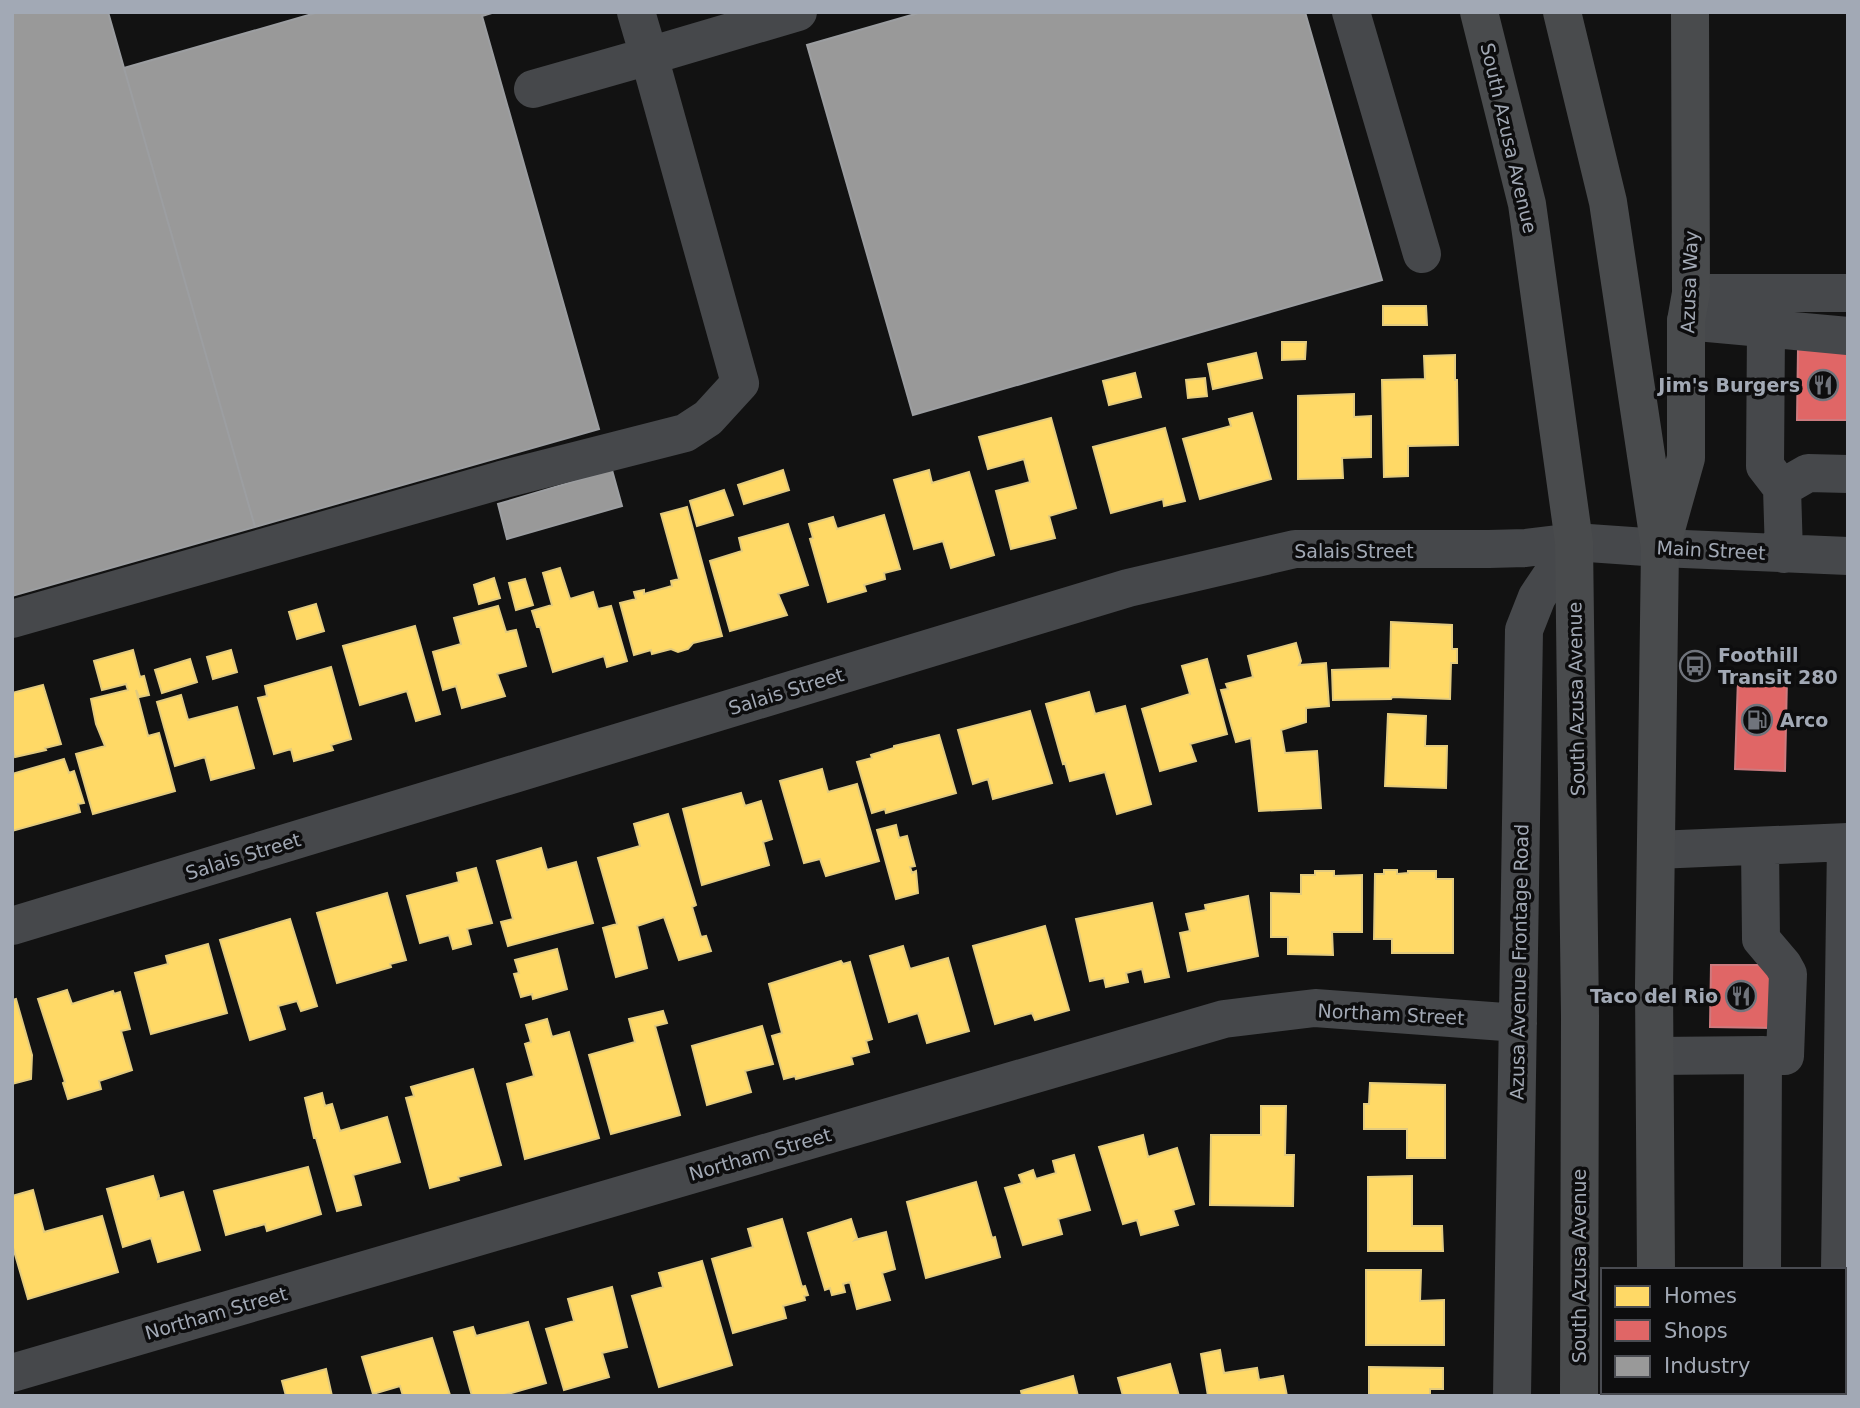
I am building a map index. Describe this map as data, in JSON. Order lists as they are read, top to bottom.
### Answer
{
  "streets": {
    "main road": ["South Azusa Avenue", "Azusa Way"],
    "street": [
      "Main Street",
      "Salais Street",
      "Azusa Avenue Frontage Road",
      "Northam Street"
    ]
  },
  "crossings": [
    ["South Azusa Avenue", "Main Street"],
    ["South Azusa Avenue", "Salais Street"],
    ["South Azusa Avenue", "Azusa Avenue Frontage Road"],
    ["Azusa Way", "Main Street"],
    ["Main Street", "Salais Street"],
    ["Main Street", "Azusa Avenue Frontage Road"],
    ["Salais Street", "Azusa Avenue Frontage Road"],
    ["Azusa Avenue Frontage Road", "Northam Street"]
  ],
  "places": {
    "restaurant": ["Jim's Burgers", "Taco del Rio"],
    "bus stop": ["Foothill Transit 280"],
    "fuel station": ["Arco"]
  },
  "legend": ["Homes", "Shops", "Industry"]
}
